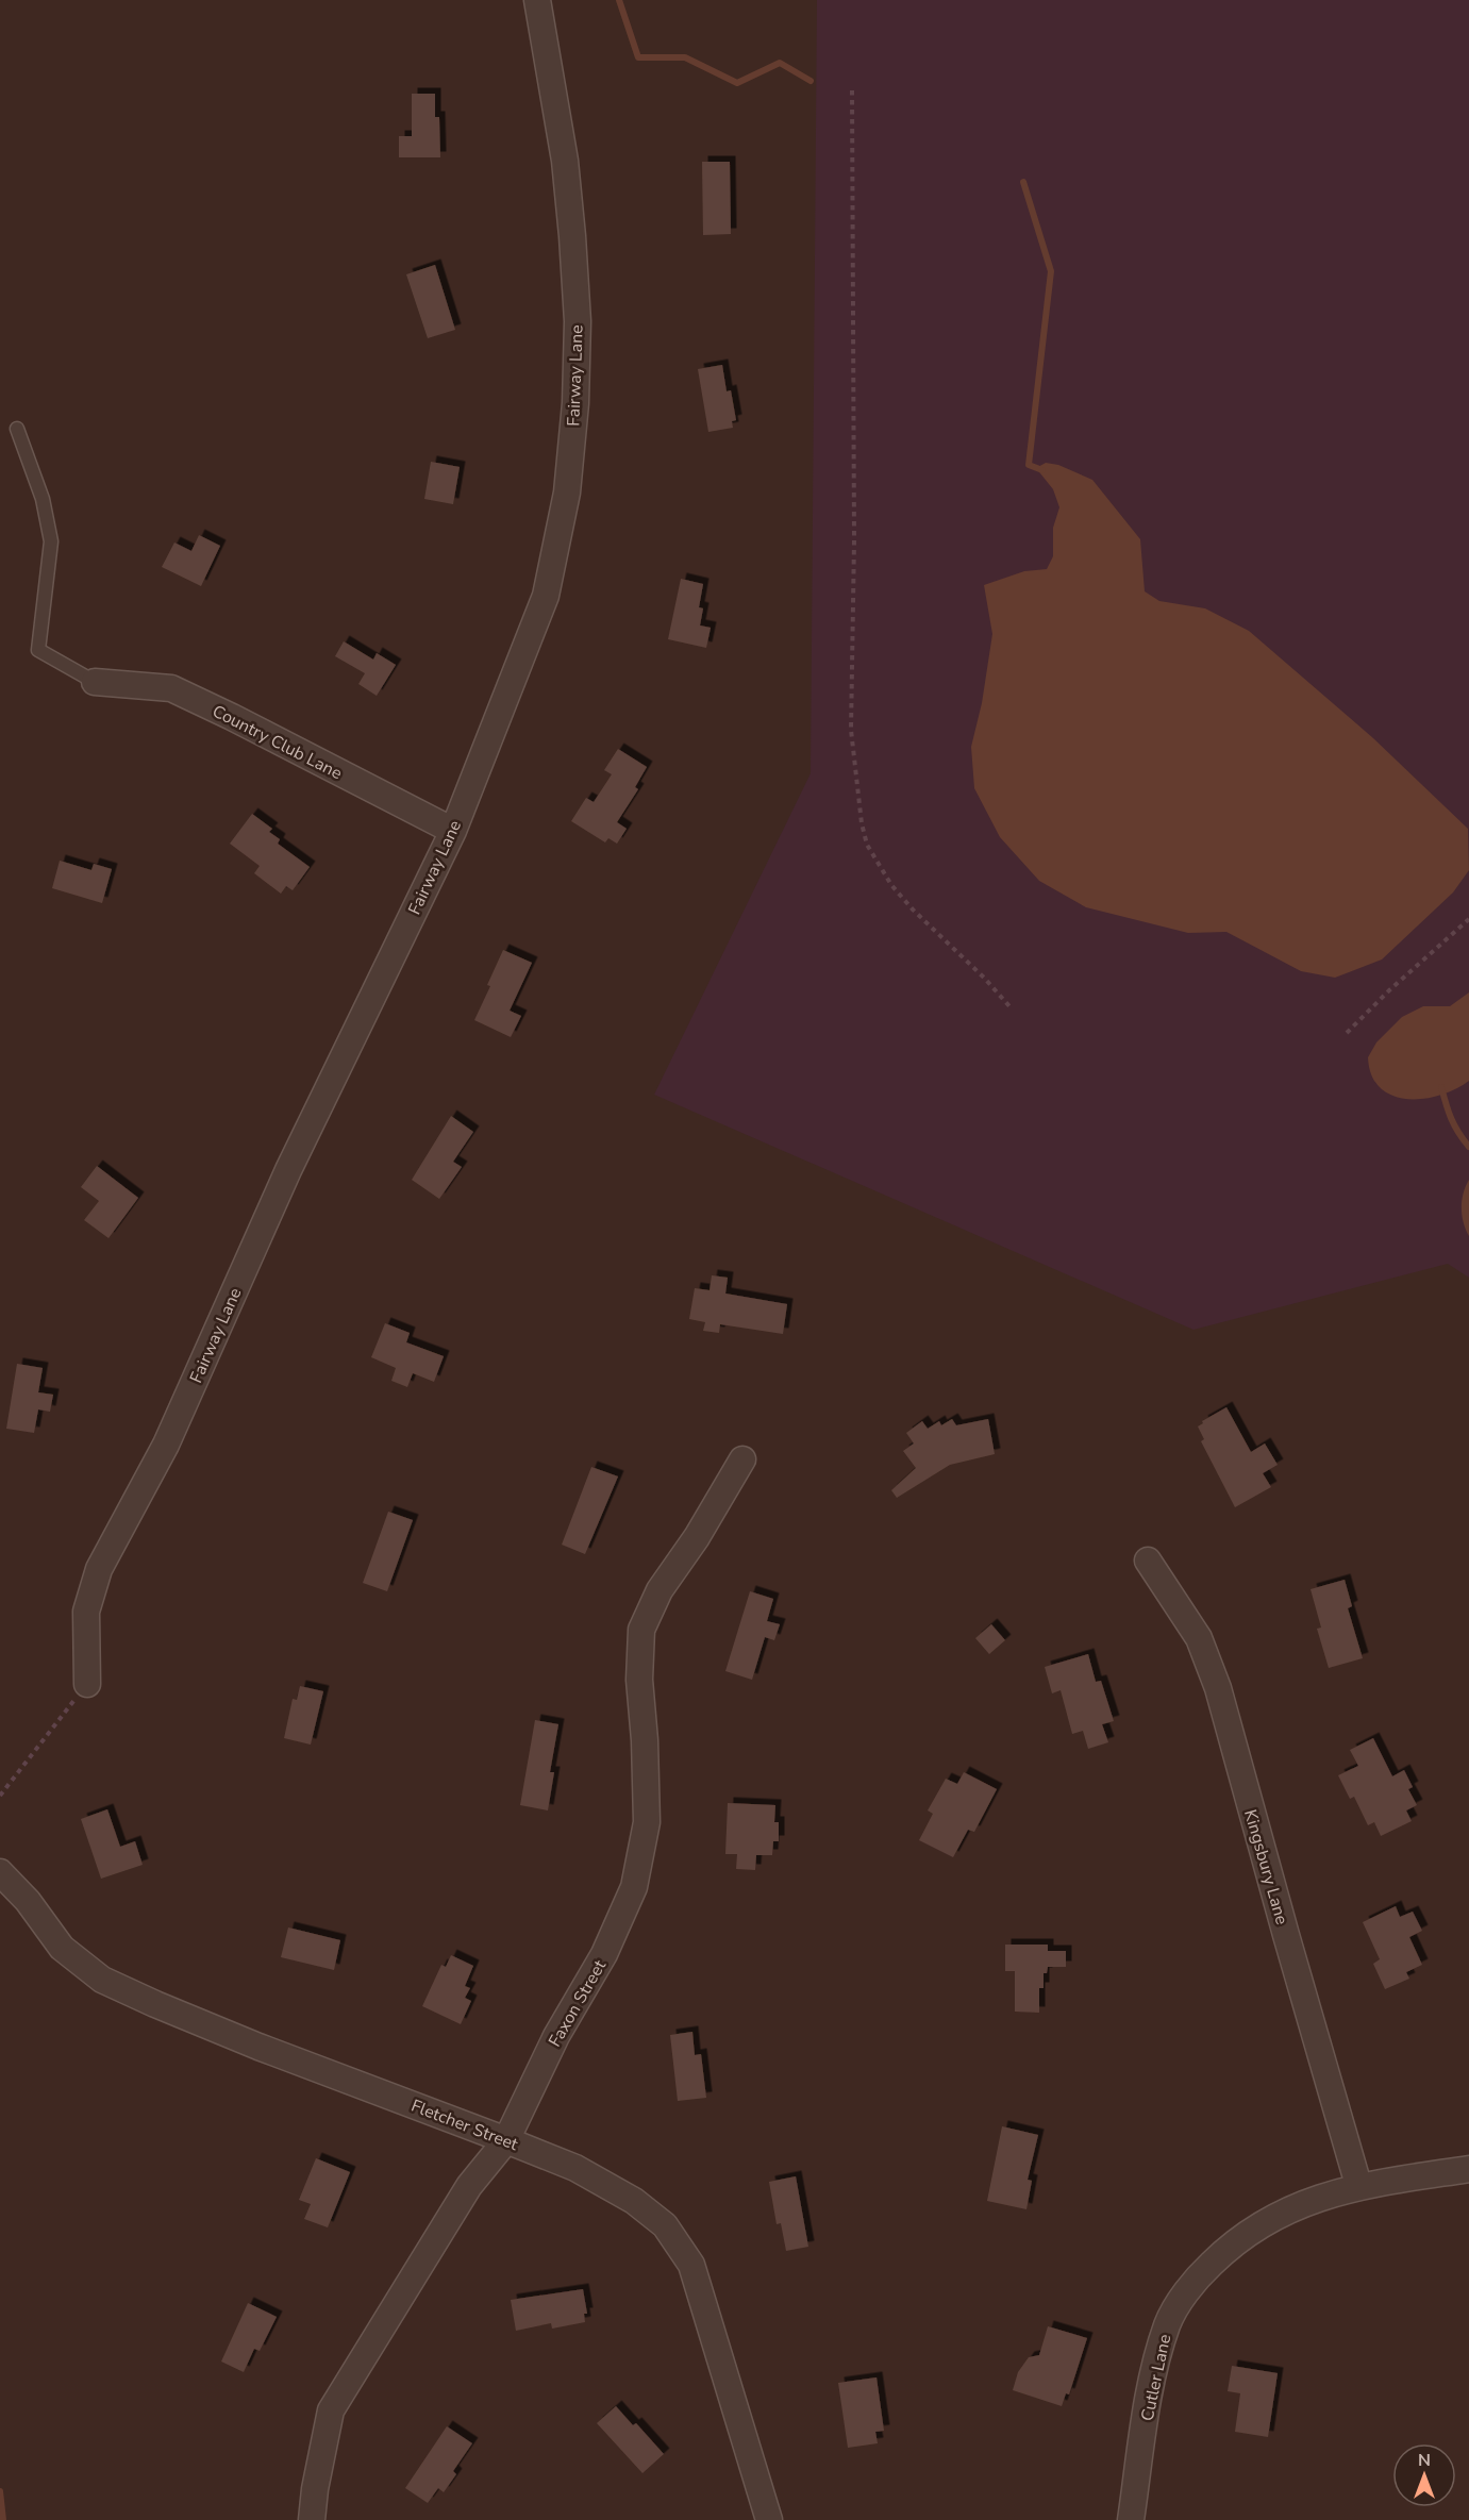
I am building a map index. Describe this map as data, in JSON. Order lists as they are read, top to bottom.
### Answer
{
  "streets": {
    "street": [
      "Fairway Lane",
      "Country Club Lane",
      "Kingsbury Lane",
      "Faxon Street",
      "Fletcher Street",
      "Cutler Lane"
    ]
  },
  "crossings": [
    ["Fairway Lane", "Country Club Lane"],
    ["Kingsbury Lane", "Cutler Lane"],
    ["Faxon Street", "Fletcher Street"]
  ],
  "north": "top"
}
